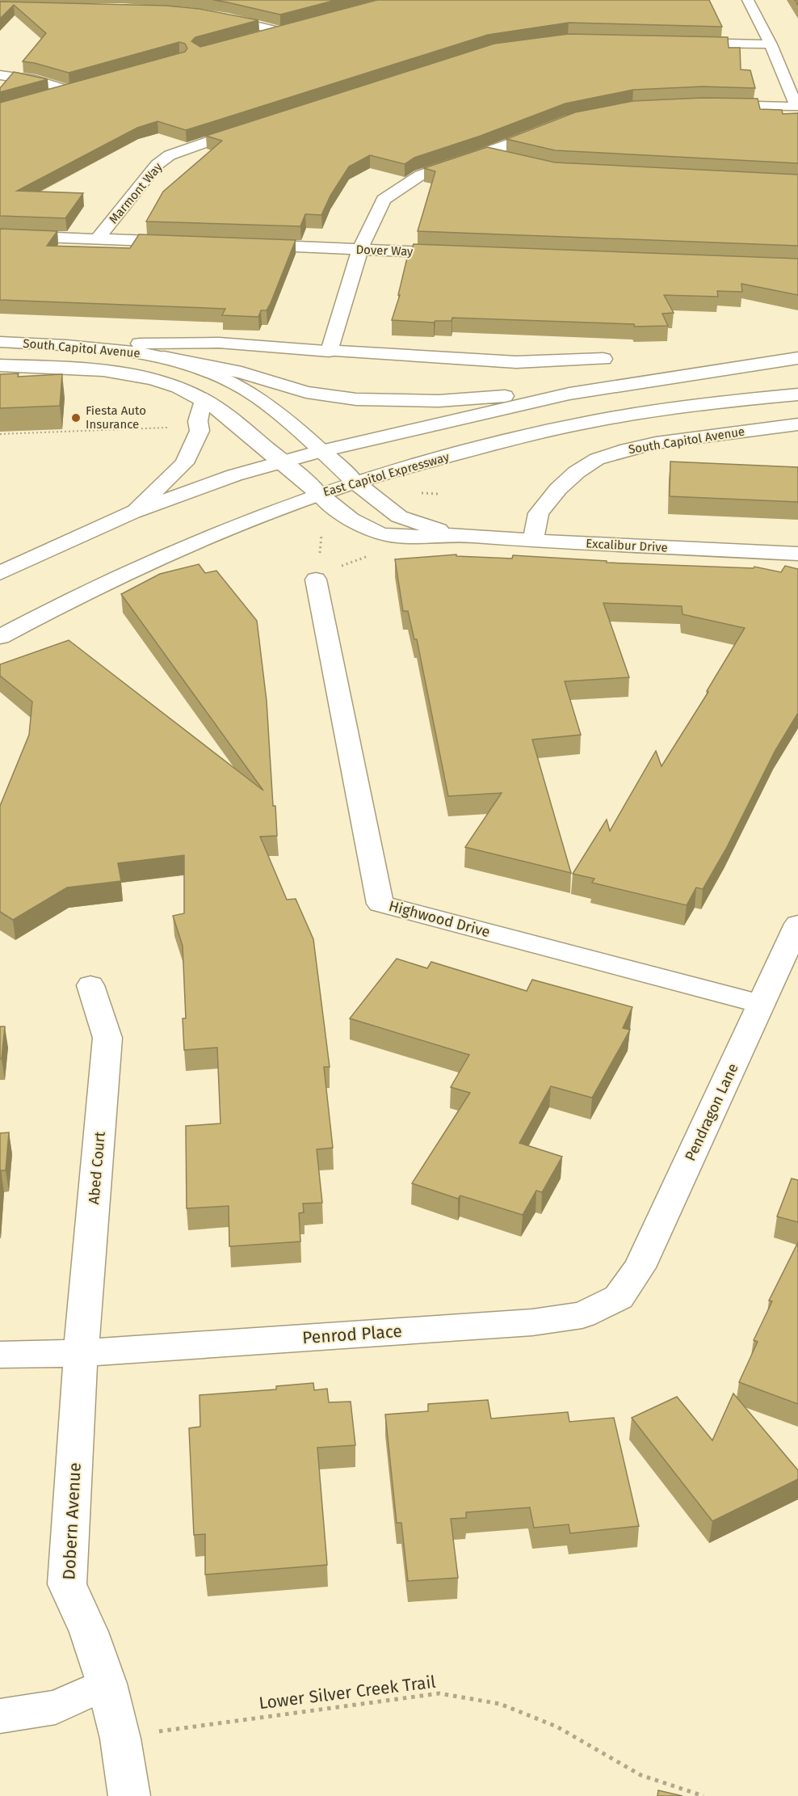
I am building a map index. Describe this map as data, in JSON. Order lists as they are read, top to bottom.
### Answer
{
  "streets": {
    "main road": [
      "Marmont Way",
      "Dover Way",
      "South Capitol Avenue",
      "East Capitol Expressway",
      "Excalibur Drive",
      "Highwood Drive",
      "Pendragon Lane",
      "Abed Court",
      "Penrod Place",
      "Dobern Avenue"
    ],
    "path": ["Lower Silver Creek Trail"]
  },
  "crossings": [
    ["South Capitol Avenue", "East Capitol Expressway"],
    ["South Capitol Avenue", "Excalibur Drive"],
    ["East Capitol Expressway", "Excalibur Drive"],
    ["Highwood Drive", "Pendragon Lane"],
    ["Pendragon Lane", "Penrod Place"],
    ["Abed Court", "Penrod Place"],
    ["Abed Court", "Dobern Avenue"],
    ["Penrod Place", "Dobern Avenue"],
    ["Dobern Avenue", "Lower Silver Creek Trail"]
  ],
  "places": ["Fiesta Auto Insurance"]
}
